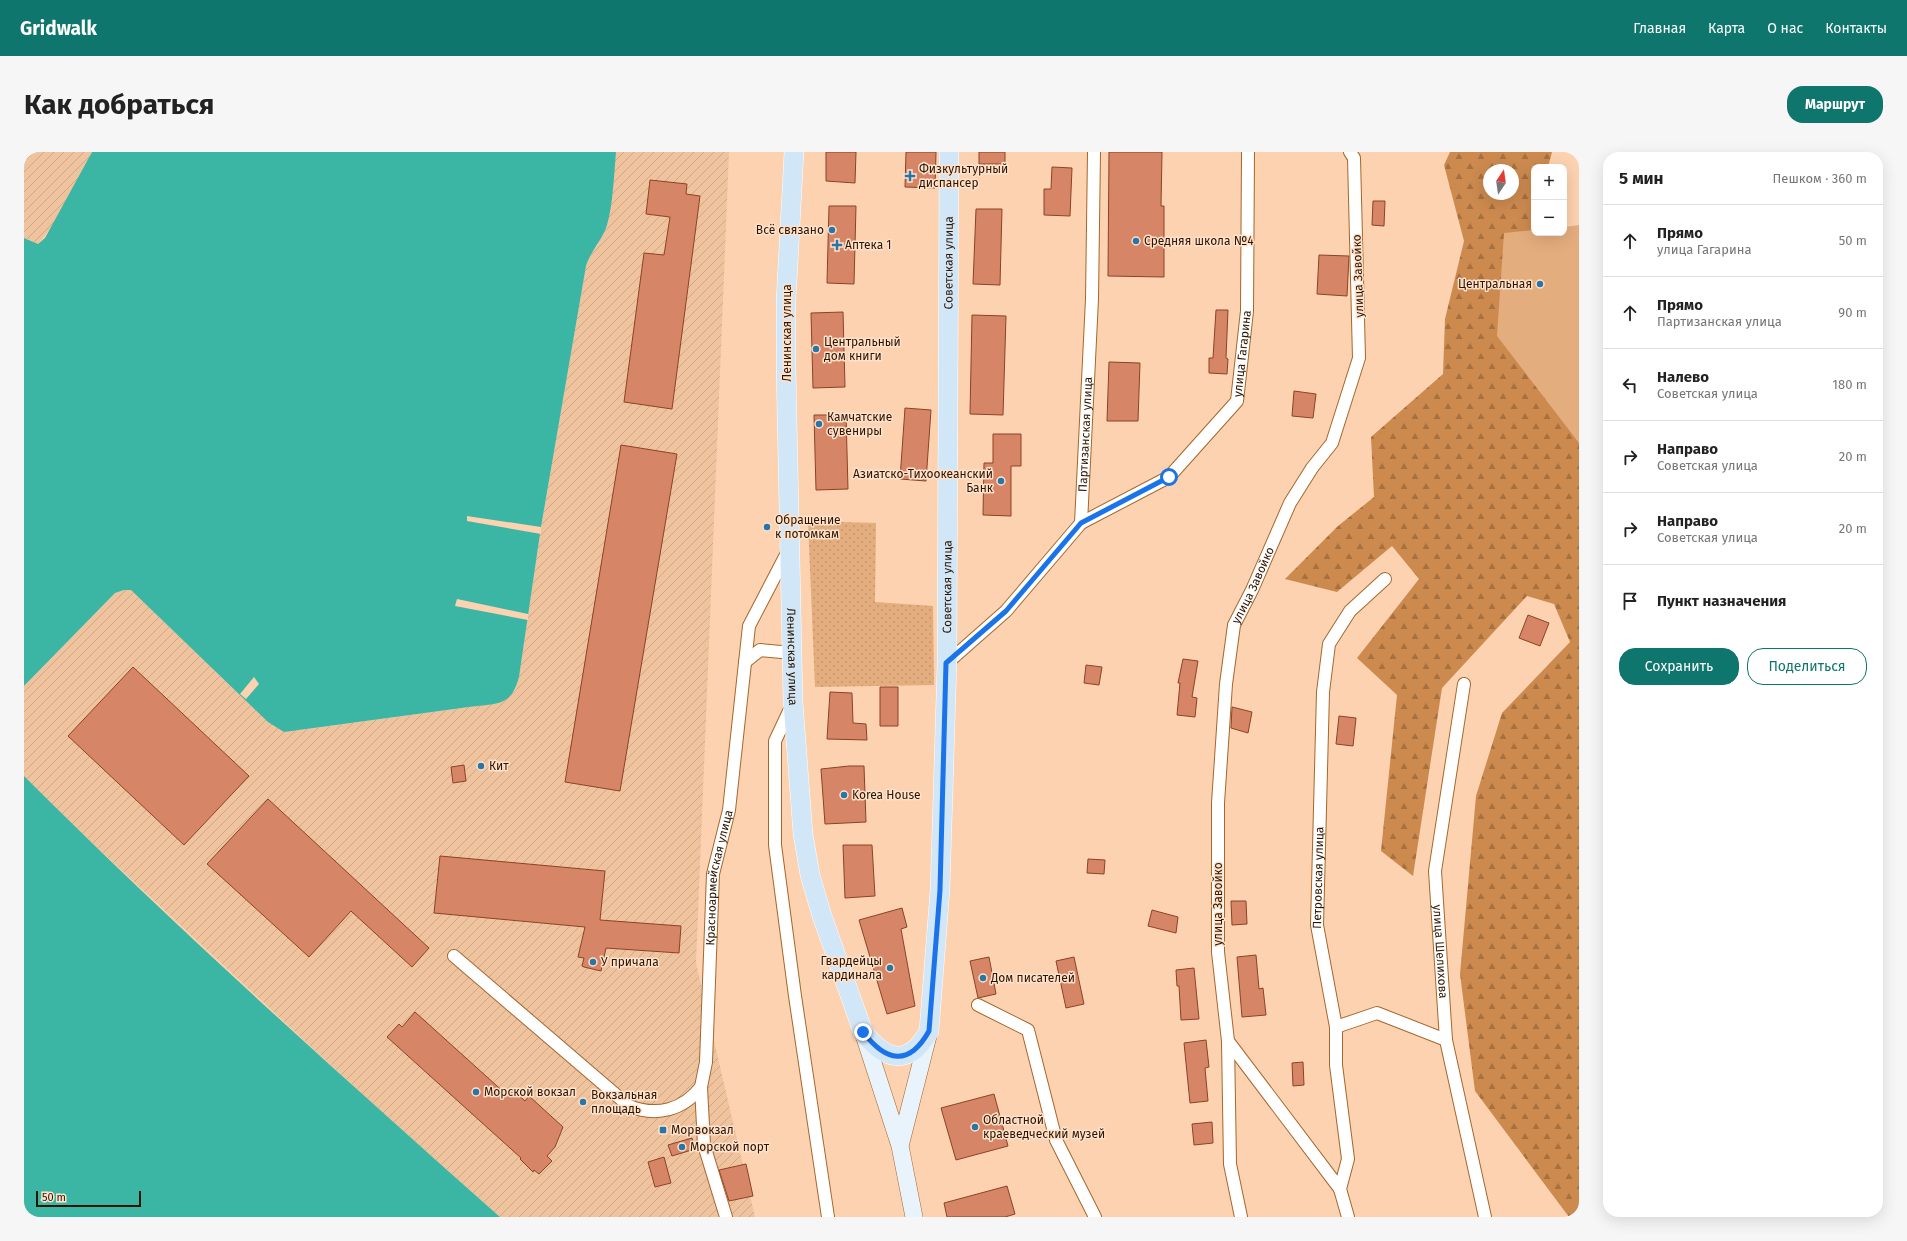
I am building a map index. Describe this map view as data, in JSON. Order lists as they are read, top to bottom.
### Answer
{
  "streets": {
    "main road": ["Советская улица", "Ленинская улица"],
    "street": [
      "улица Завойко",
      "улица Гагарина",
      "Партизанская улица",
      "Петровская улица",
      "Красноармейская улица",
      "улица Шелихова"
    ]
  },
  "crossings": [
    ["Советская улица", "Ленинская улица"],
    ["Ленинская улица", "Красноармейская улица"],
    ["улица Гагарина", "Партизанская улица"]
  ],
  "places": {
    "health": ["Физкультурный диспансер", "Аптека 1"],
    "other": [
      "Всё связано",
      "Средняя школа №4",
      "Центральная",
      "Центральный дом книги",
      "Камчатские сувениры",
      "Азиатско-Тихоокеанский Банк",
      "Обращение к потомкам",
      "Кит",
      "Korea House",
      "У причала",
      "Гвардейцы кардинала",
      "Дом писателей",
      "Морской вокзал",
      "Вокзальная площадь",
      "Областной краеведческий музей",
      "Морской порт"
    ],
    "transit": ["Морвокзал"]
  },
  "scale_bar": "50 m",
  "north": "top",
  "page": {
    "header": "Gridwalk",
    "nav": [
      "Главная",
      "Карта",
      "О нас",
      "Контакты"
    ],
    "buttons": [
      "Маршрут",
      ["Сохранить", "Поделиться"]
    ],
    "title": "Как добраться",
    "heading": ["5 мин", "Пешком · 360 m"],
    "map_buttons": ["+", "−"],
    "list": [
      ["Прямо", "улица Гагарина", "50 m"],
      ["Прямо", "Партизанская улица", "90 m"],
      ["Налево", "Советская улица", "180 m"],
      ["Направо", "Советская улица", "20 m"],
      ["Направо", "Советская улица", "20 m"],
      "Пункт назначения"
    ],
    "scale": "50 m"
  }
}
